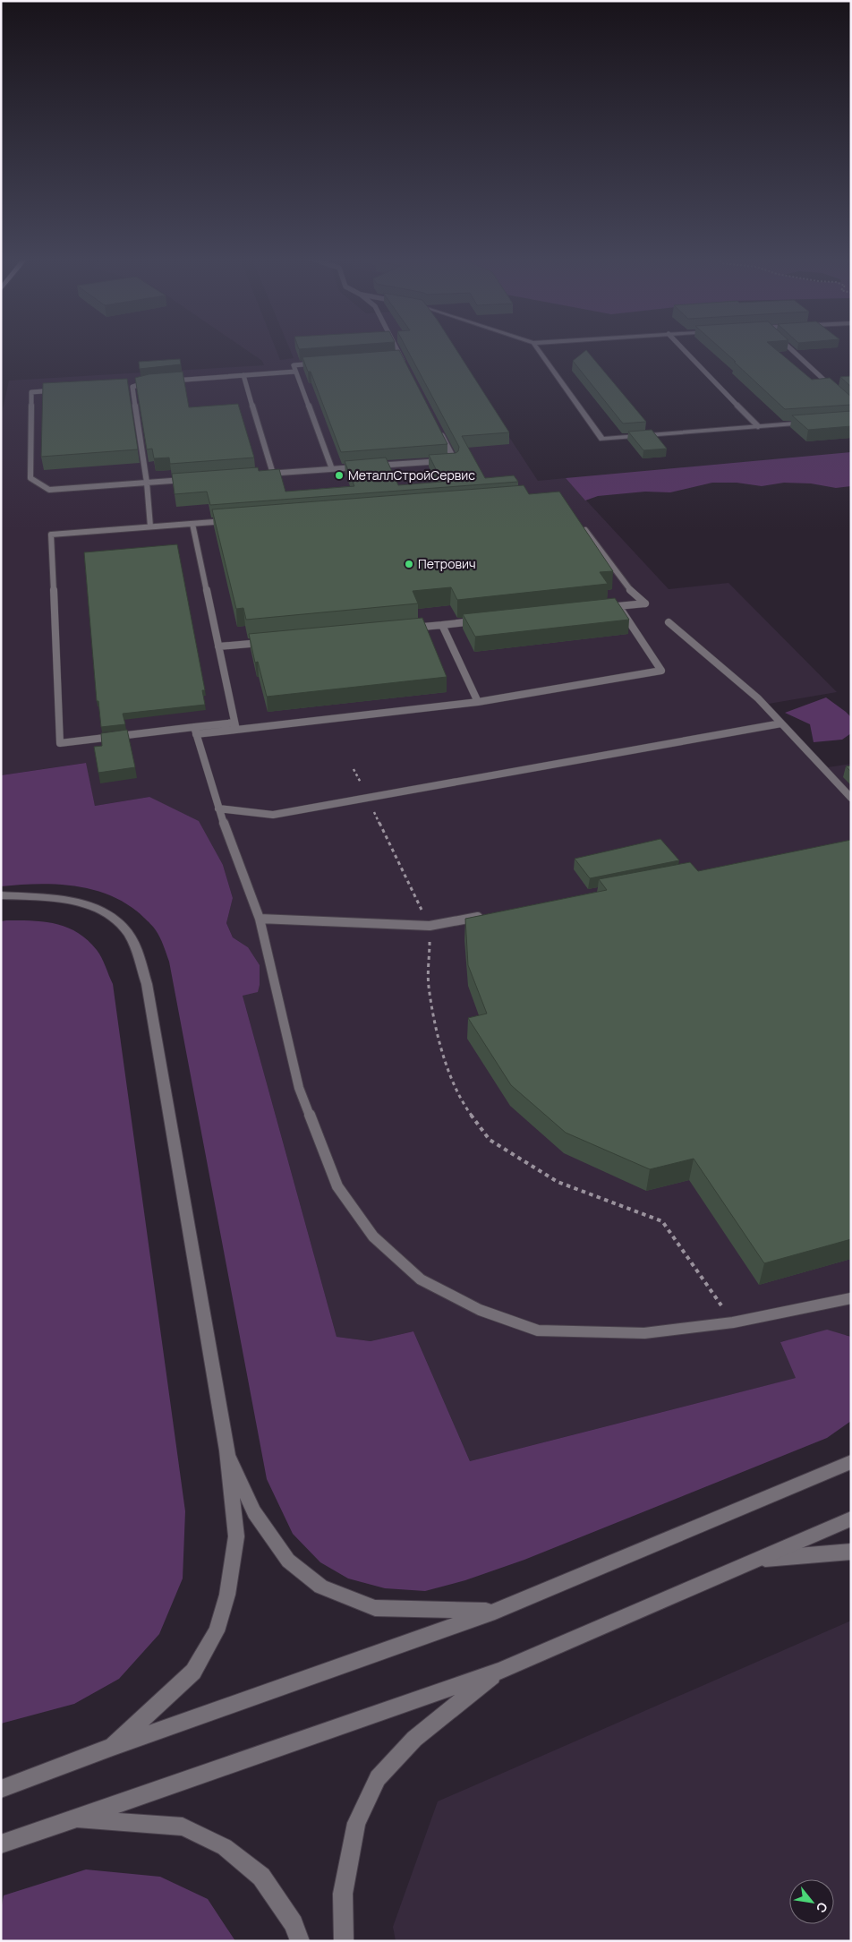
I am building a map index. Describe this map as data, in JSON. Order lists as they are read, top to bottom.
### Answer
{
  "places": ["МеталлСтройСервис", "Петрович"],
  "north": "bottom right"
}
